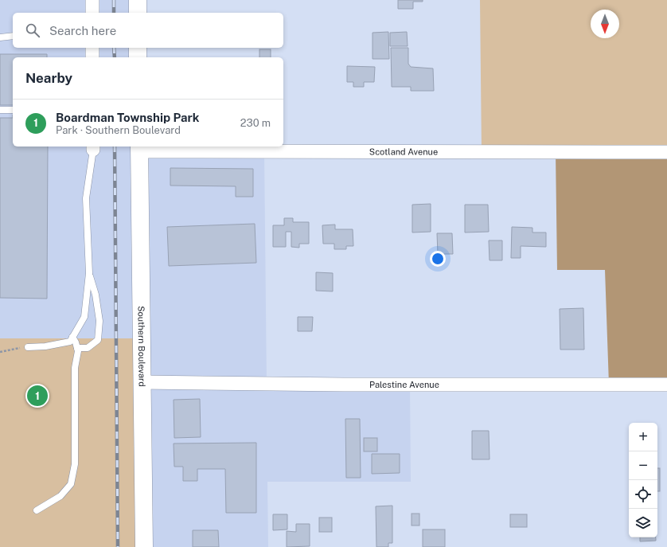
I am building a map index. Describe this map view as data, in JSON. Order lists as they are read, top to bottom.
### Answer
{
  "streets": {
    "street": ["Scotland Avenue", "Southern Boulevard", "Palestine Avenue"]
  },
  "crossings": [
    ["Scotland Avenue", "Southern Boulevard"],
    ["Southern Boulevard", "Palestine Avenue"]
  ],
  "north": "bottom",
  "page": {
    "search": "Search here",
    "heading": "Nearby",
    "list": [
      {
        "mark": "1",
        "name": "Boardman Township Park",
        "note": "Park · Southern Boulevard",
        "value": "230 m"
      }
    ],
    "pins": "1",
    "map_buttons": ["+", "−"]
  }
}
